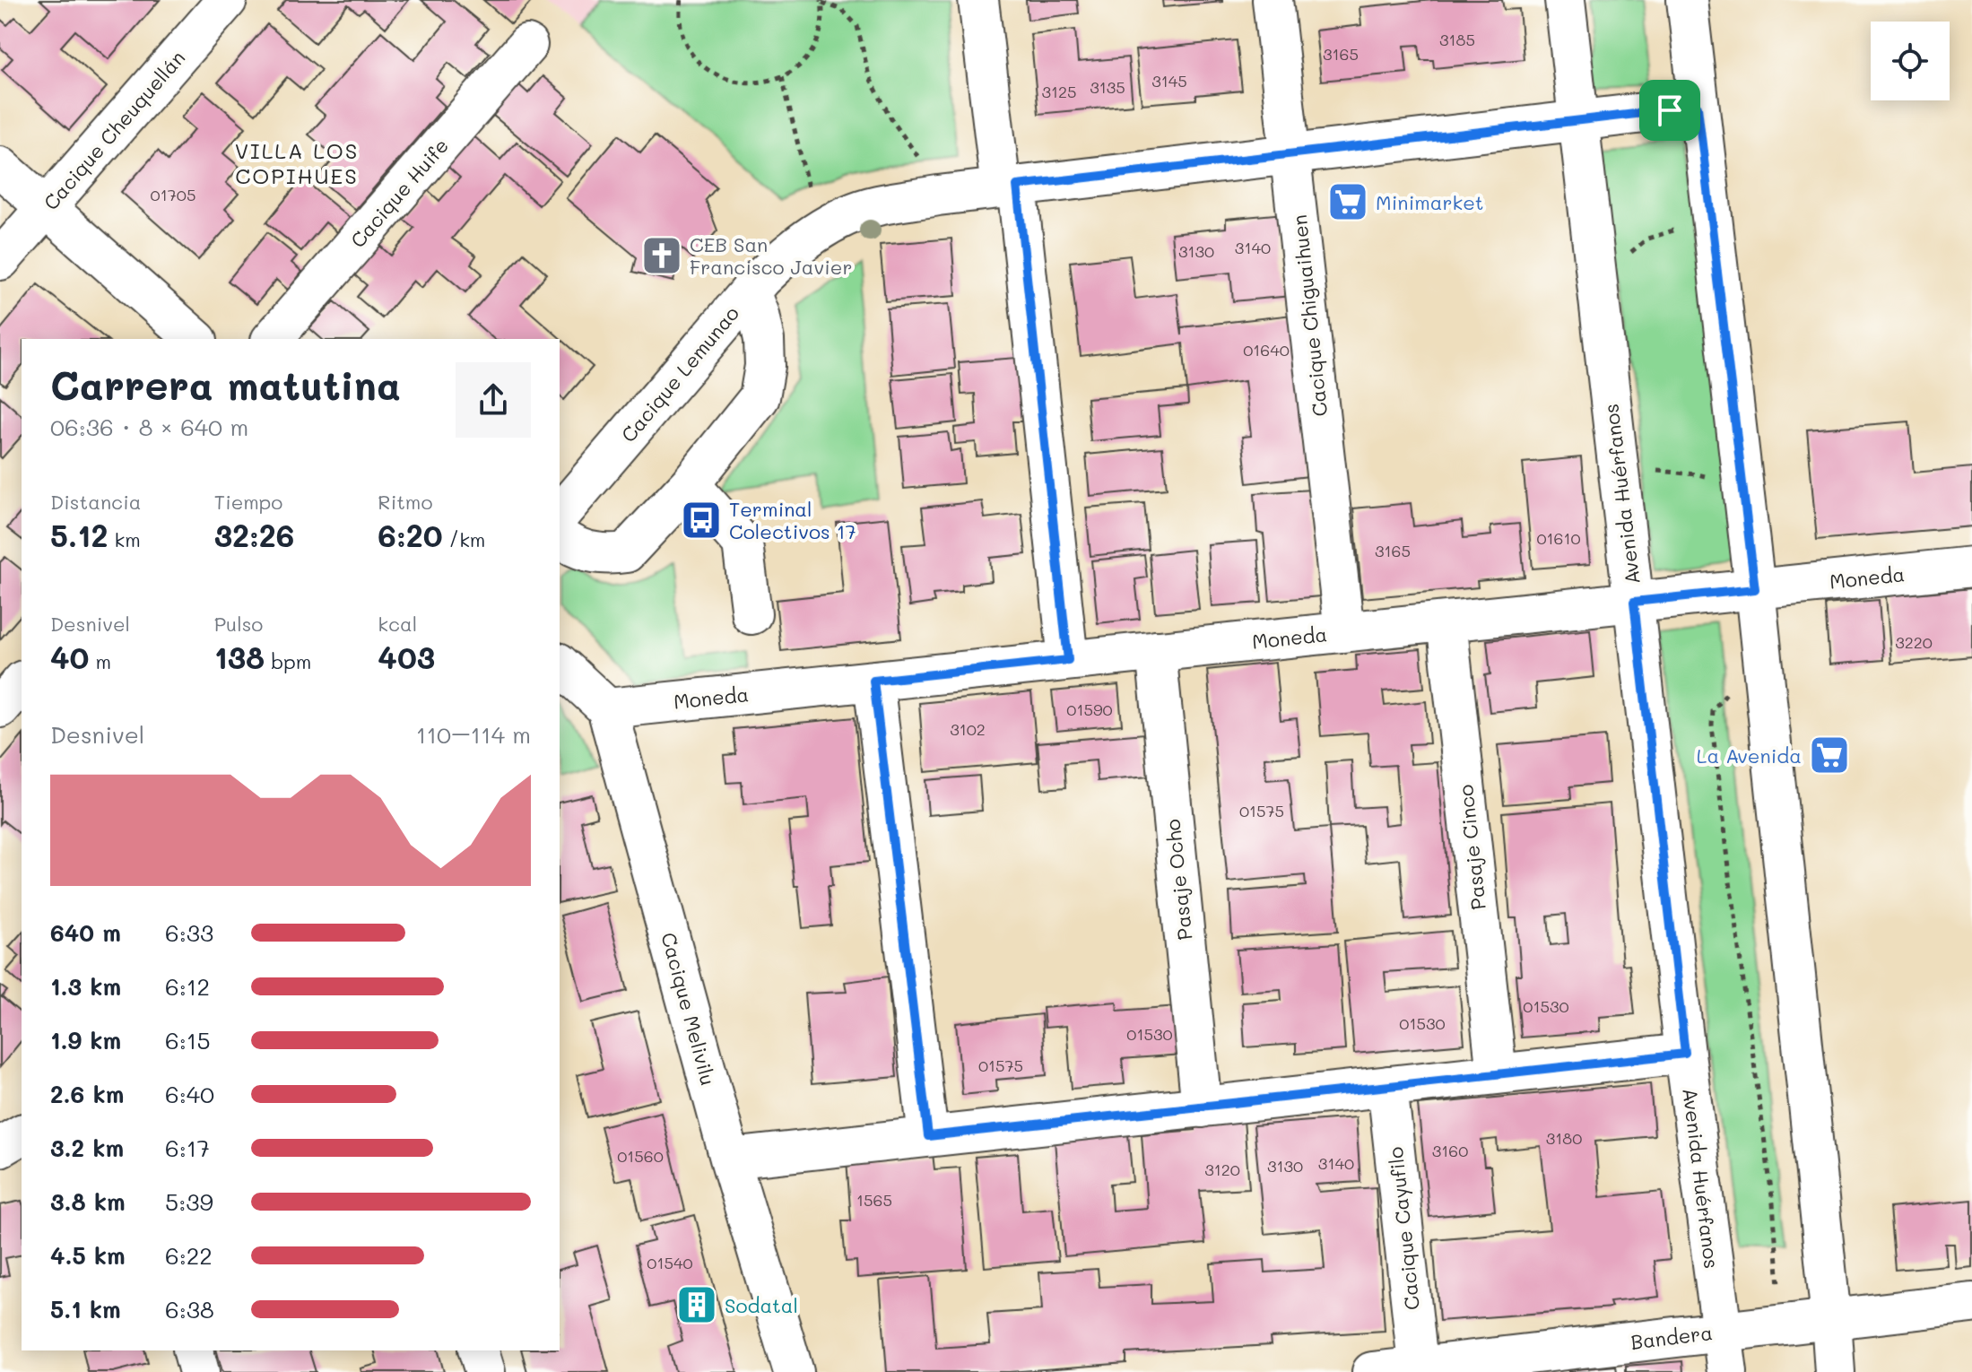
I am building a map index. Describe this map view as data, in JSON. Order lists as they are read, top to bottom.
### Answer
{
  "streets": {
    "street": [
      "Cacique Cheuquellán",
      "Cacique Huife",
      "Cacique Chiguaihuen",
      "Cacique Lemunao",
      "Avenida Huérfanos",
      "Moneda",
      "Pasaje Cinco",
      "Pasaje Ocho",
      "Cacique Melivilu",
      "Cacique Cayufilo",
      "Bandera"
    ]
  },
  "crossings": [
    ["Cacique Chiguaihuen", "Cacique Lemunao"],
    ["Cacique Chiguaihuen", "Moneda"],
    ["Cacique Lemunao", "Avenida Huérfanos"],
    ["Avenida Huérfanos", "Moneda"],
    ["Avenida Huérfanos", "Bandera"],
    ["Moneda", "Pasaje Cinco"],
    ["Moneda", "Pasaje Ocho"],
    ["Moneda", "Cacique Melivilu"],
    ["Cacique Cayufilo", "Bandera"]
  ],
  "districts": ["VILLA LOS COPIHUES"],
  "places": {
    "supermarket": ["Minimarket", "La Avenida"],
    "church": ["CEB San Francisco Javier"],
    "bus stop": ["Terminal Colectivos 17"],
    "building": ["Sodatal"]
  },
  "house_numbers": [
    "3185",
    "3165",
    "3145",
    "3135",
    "3125",
    "01705",
    "3140",
    "3130",
    "01640",
    "01610",
    "3165",
    "3220",
    "01590",
    "3102",
    "01575",
    "01530",
    "01530",
    "01530",
    "01575",
    "3180",
    "3160",
    "01560",
    "3140",
    "3130",
    "3120",
    "1565",
    "01540"
  ],
  "page": {
    "heading": ["Carrera matutina", "06:36 · 8 × 640 m"],
    "stats": [
      ["Distancia", "5.12 km"],
      ["Tiempo", "32:26"],
      ["Ritmo", "6:20 /km"],
      ["Desnivel", "40 m"],
      ["Pulso", "138 bpm"],
      ["kcal", "403"]
    ],
    "chart": ["Desnivel", "110–114 m"],
    "list": [
      {
        "name": "640 m",
        "note": "6:33"
      },
      {
        "name": "1.3 km",
        "note": "6:12"
      },
      {
        "name": "1.9 km",
        "note": "6:15"
      },
      {
        "name": "2.6 km",
        "note": "6:40"
      },
      {
        "name": "3.2 km",
        "note": "6:17"
      },
      {
        "name": "3.8 km",
        "note": "5:39"
      },
      {
        "name": "4.5 km",
        "note": "6:22"
      },
      {
        "name": "5.1 km",
        "note": "6:38"
      }
    ]
  }
}
